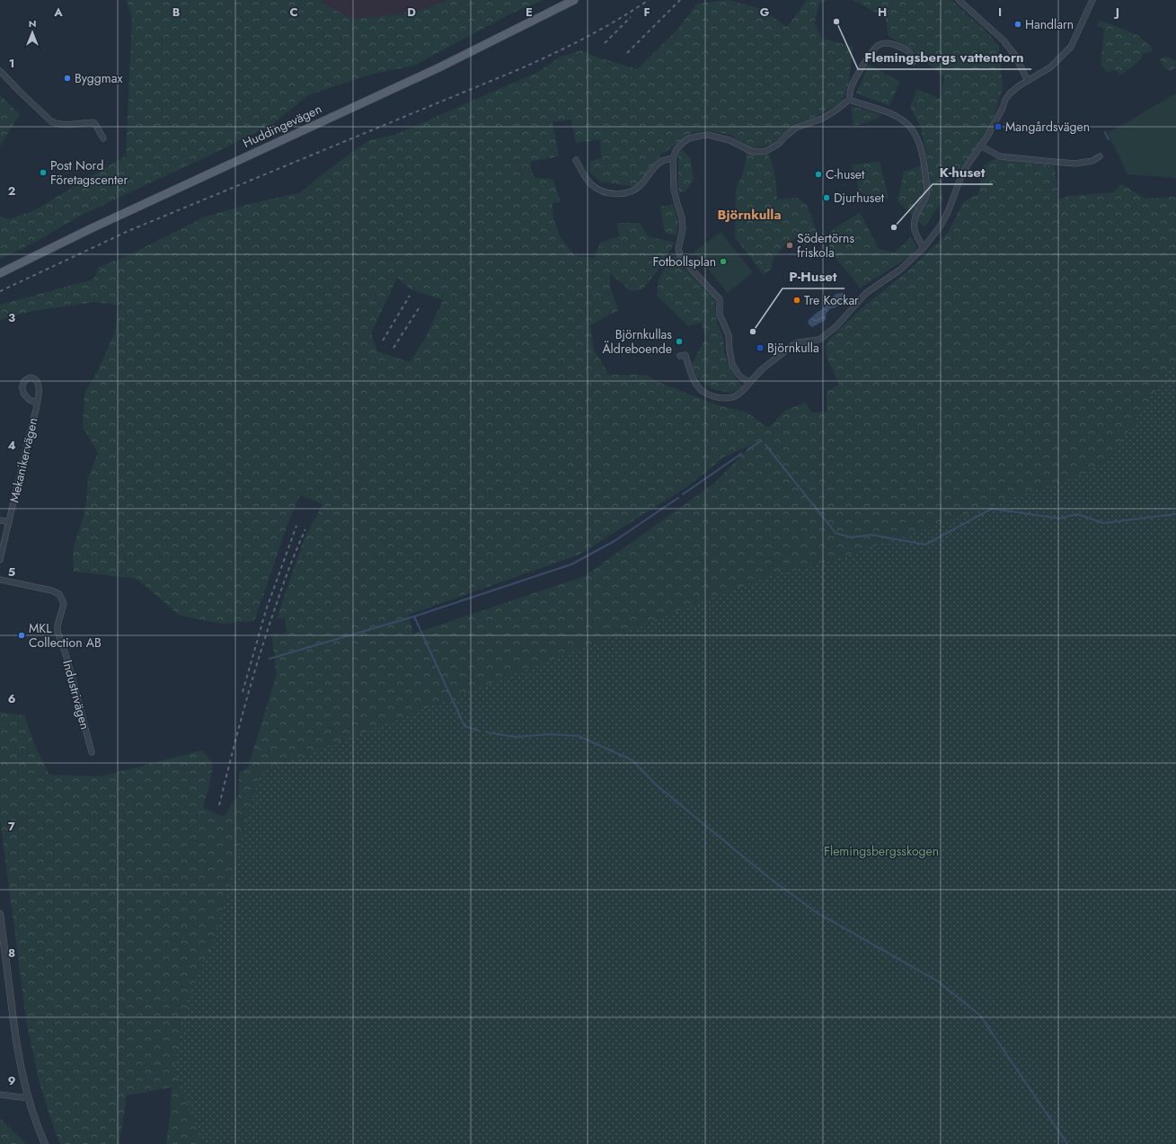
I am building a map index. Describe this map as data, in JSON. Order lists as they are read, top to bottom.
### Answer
{
  "streets": {
    "main road": ["Huddingevägen"],
    "street": ["Mekanikervägen", "Industrivägen"]
  },
  "districts": ["Björnkulla"],
  "parks": ["Flemingsbergsskogen"],
  "places": {
    "other": [
      "Flemingsbergs vattentorn",
      "Handlarn",
      "Byggmax",
      "Post Nord Företagscenter",
      "C-huset",
      "Djurhuset",
      "K-huset",
      "Södertörns friskola",
      "Fotbollsplan",
      "Tre Kockar",
      "P-Huset",
      "Björnkullas Äldreboende",
      "MKL Collection AB"
    ],
    "transit": ["Mangårdsvägen", "Björnkulla"]
  },
  "north": "top",
  "grid": {
    "columns": [
      "A",
      "B",
      "C",
      "D",
      "E",
      "F",
      "G",
      "H",
      "I",
      "J"
    ],
    "rows": [
      "1",
      "2",
      "3",
      "4",
      "5",
      "6",
      "7",
      "8",
      "9"
    ]
  }
}
